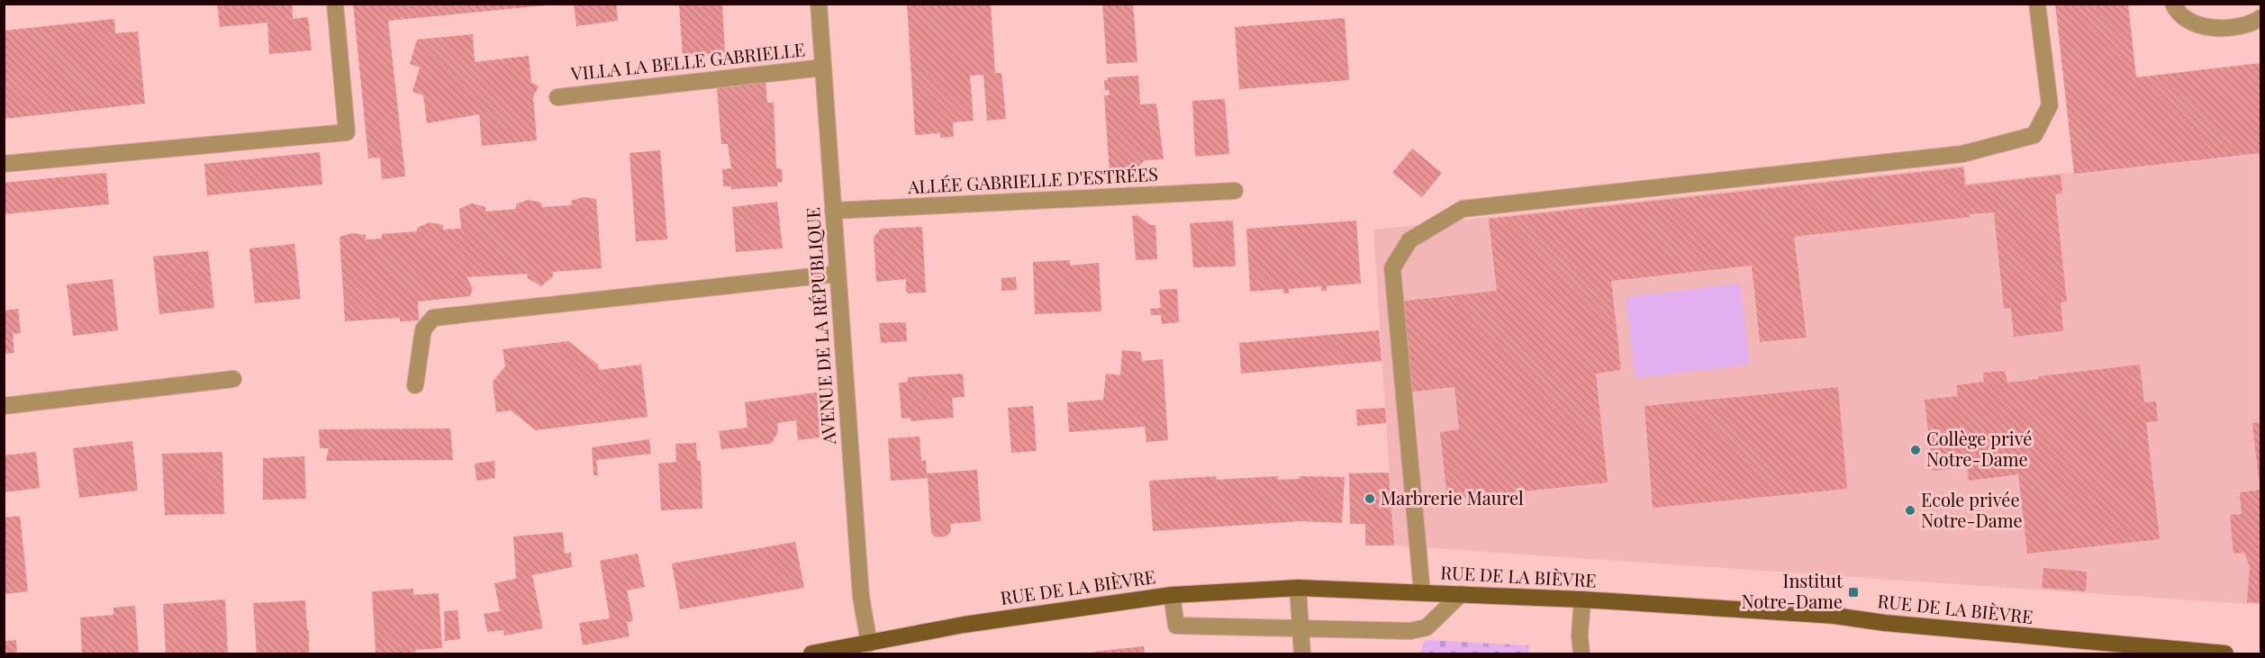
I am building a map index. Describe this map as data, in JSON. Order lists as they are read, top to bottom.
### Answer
{
  "streets": {
    "main road": ["RUE DE LA BIÈVRE"],
    "street": ["VILLA LA BELLE GABRIELLE", "ALLÉE GABRIELLE D'ESTRÉES", "AVENUE DE LA RÉPUBLIQUE"]
  },
  "crossings": [
    ["VILLA LA BELLE GABRIELLE", "AVENUE DE LA RÉPUBLIQUE"],
    ["ALLÉE GABRIELLE D'ESTRÉES", "AVENUE DE LA RÉPUBLIQUE"],
    ["AVENUE DE LA RÉPUBLIQUE", "RUE DE LA BIÈVRE"]
  ],
  "places": {
    "other": ["Collège privé Notre-Dame", "Marbrerie Maurel", "Ecole privée Notre-Dame"],
    "transit": ["Institut Notre-Dame"]
  }
}
